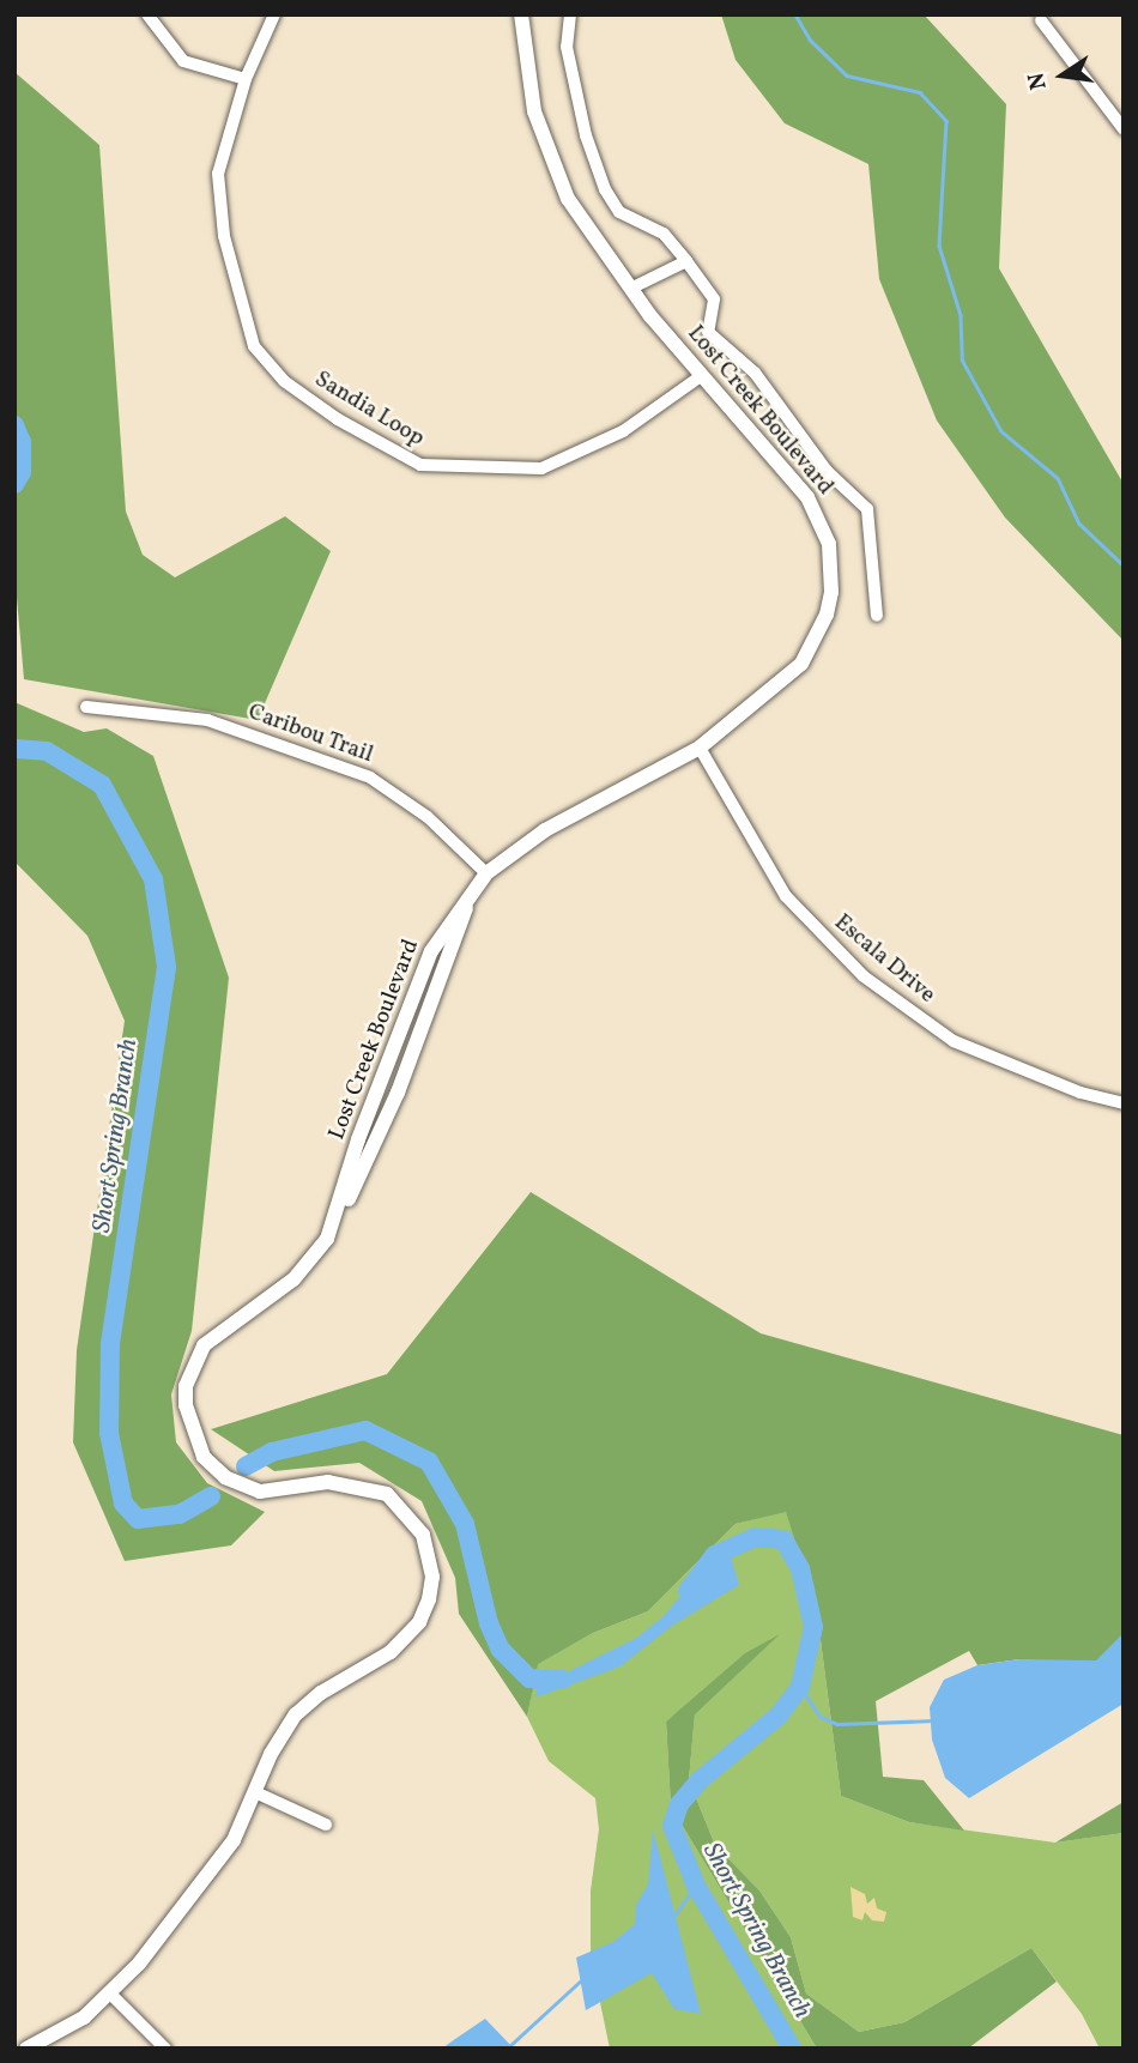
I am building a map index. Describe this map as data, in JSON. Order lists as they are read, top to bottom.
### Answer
{
  "streets": {
    "street": [
      "Sandia Loop",
      "Lost Creek Boulevard",
      "Caribou Trail",
      "Escala Drive"
    ]
  },
  "crossings": [
    ["Sandia Loop", "Lost Creek Boulevard"],
    ["Lost Creek Boulevard", "Caribou Trail"],
    ["Lost Creek Boulevard", "Escala Drive"]
  ],
  "water": ["Short Spring Branch"],
  "north": "left"
}
